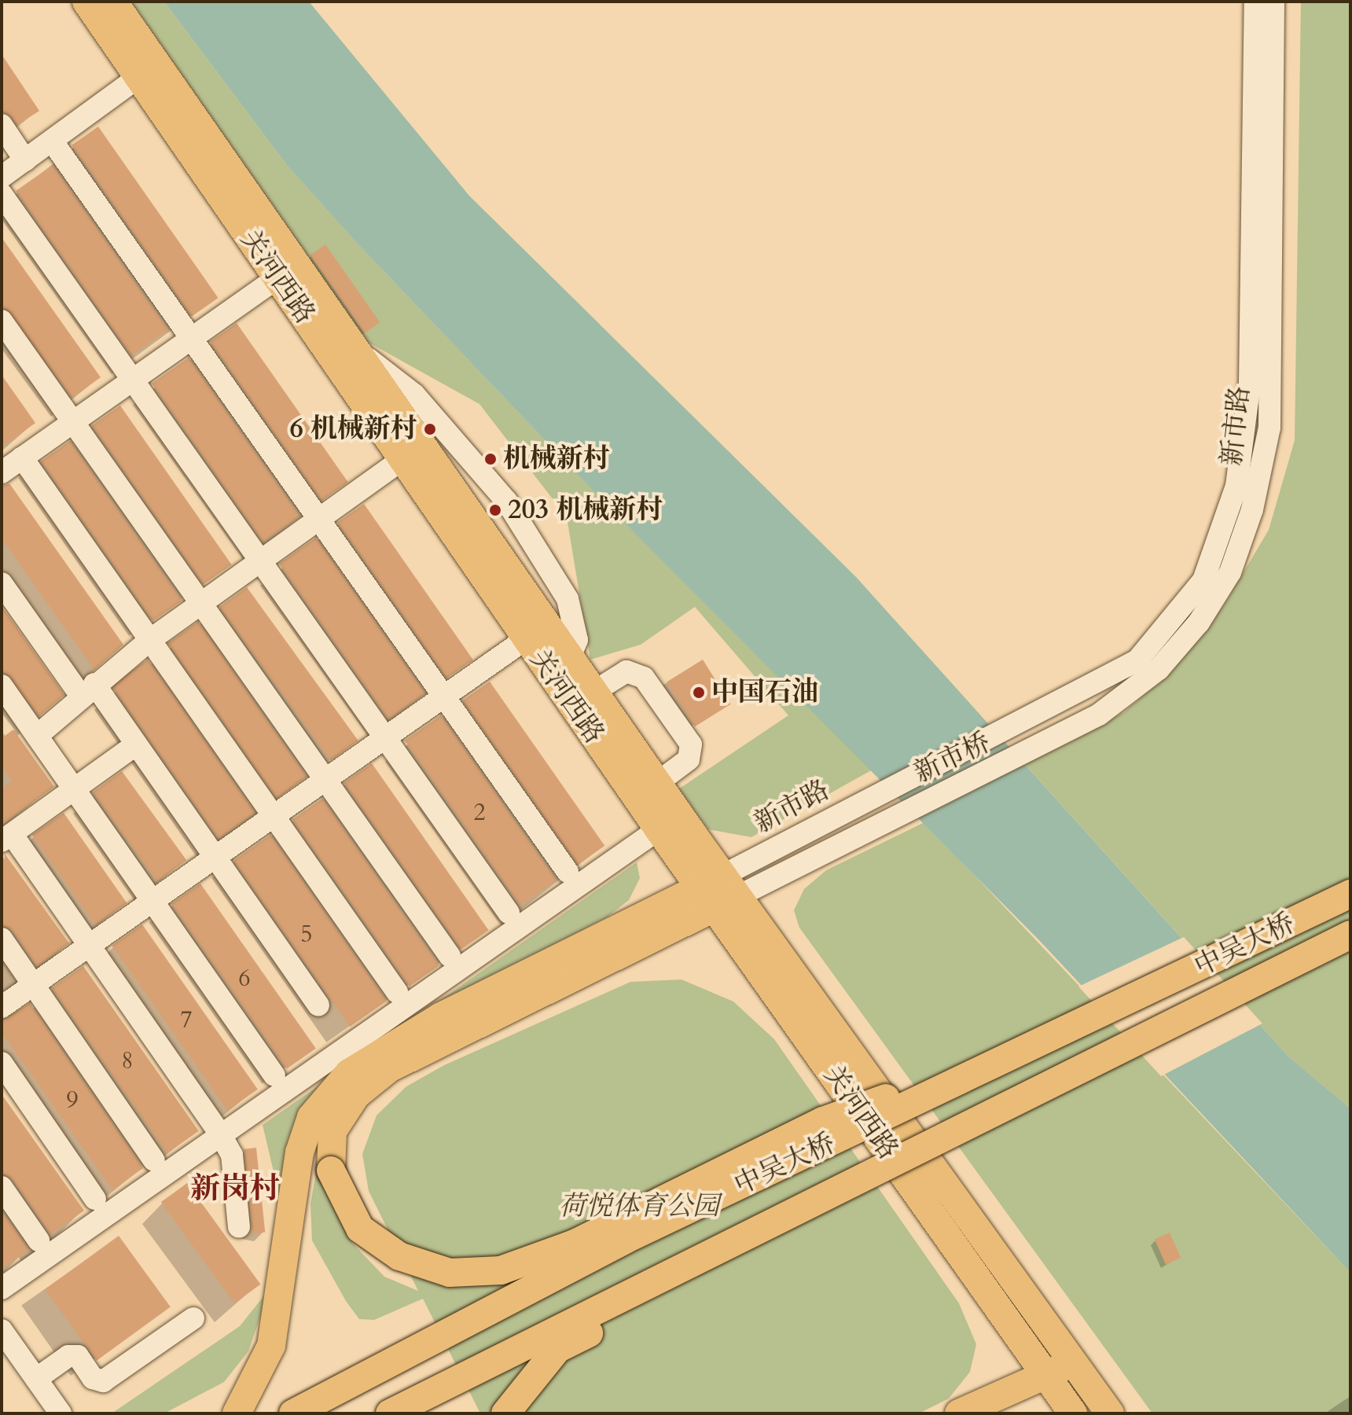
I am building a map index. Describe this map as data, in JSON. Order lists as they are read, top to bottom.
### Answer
{
  "streets": {
    "main road": ["关河西路", "中吴大桥"],
    "street": ["新市路", "新市桥"]
  },
  "crossings": [
    ["关河西路", "新市路"],
    ["新市路", "新市桥"]
  ],
  "districts": ["新岗村"],
  "parks": ["荷悦体育公园"],
  "places": [
    "6 机械新村",
    "机械新村",
    "203 机械新村",
    "中国石油"
  ],
  "house_numbers": [
    "2",
    "5",
    "6",
    "7",
    "8",
    "9"
  ]
}
